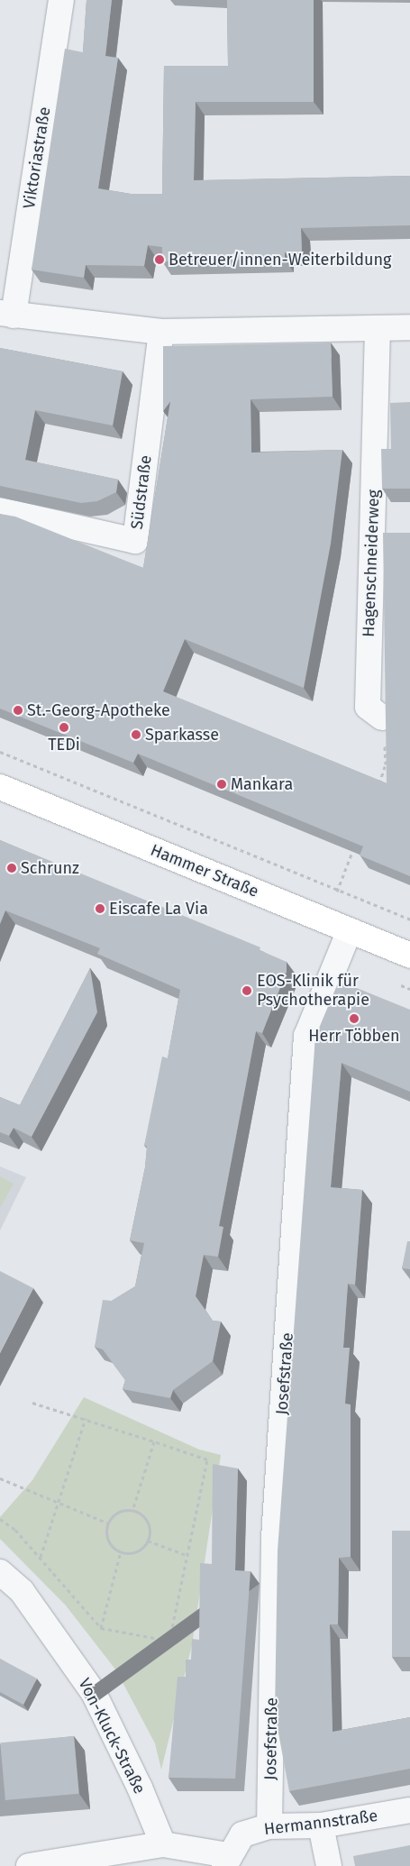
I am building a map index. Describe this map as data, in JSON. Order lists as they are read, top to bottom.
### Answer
{
  "streets": {
    "main road": ["Hammer Straße"],
    "street": [
      "Viktoriastraße",
      "Südstraße",
      "Hagenschneiderweg",
      "Josefstraße",
      "Von-Kluck-Straße",
      "Hermannstraße"
    ]
  },
  "crossings": [
    ["Hammer Straße", "Josefstraße"],
    ["Josefstraße", "Hermannstraße"],
    ["Von-Kluck-Straße", "Hermannstraße"]
  ],
  "places": [
    "Betreuer/innen-Weiterbildung",
    "St.-Georg-Apotheke",
    "TEDi",
    "Sparkasse",
    "Mankara",
    "Schrunz",
    "Eiscafe La Via",
    "EOS-Klinik für Psychotherapie",
    "Herr Többen"
  ]
}
